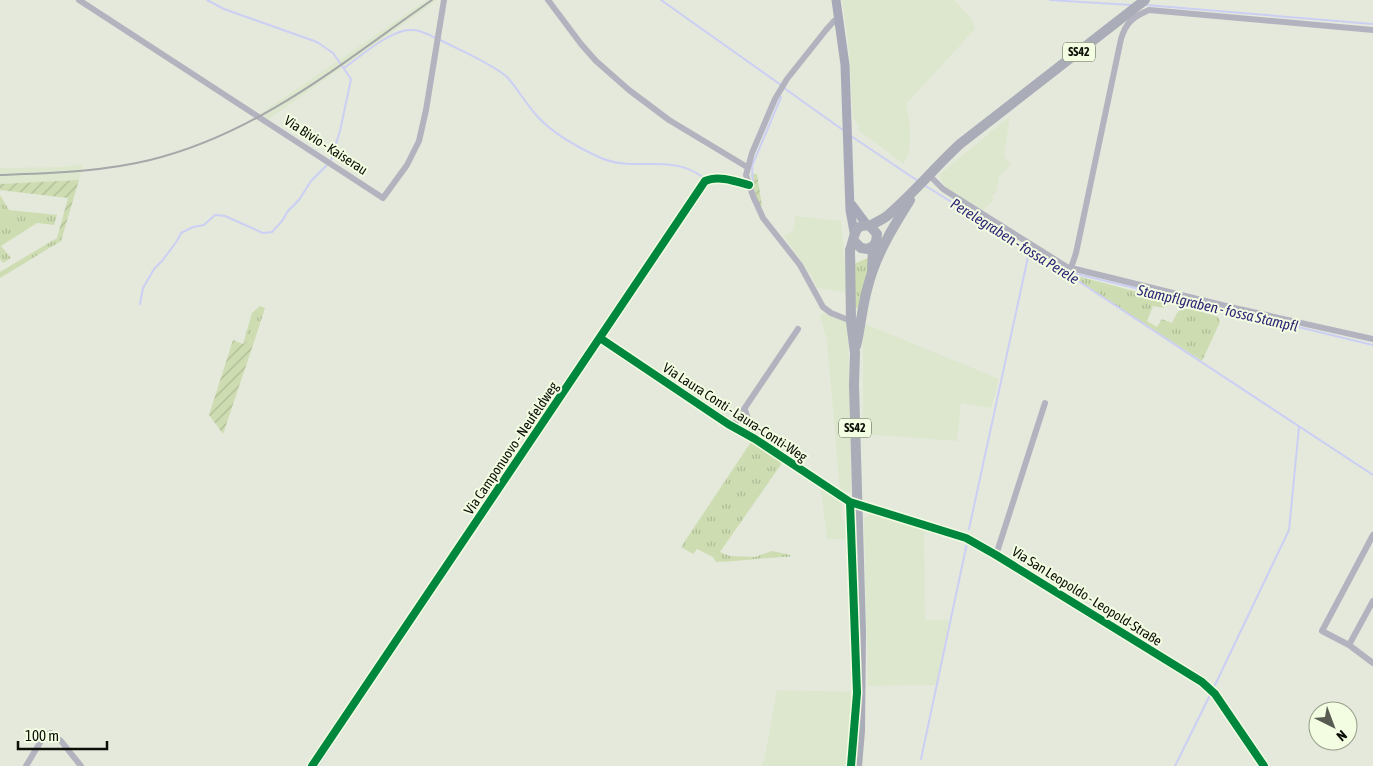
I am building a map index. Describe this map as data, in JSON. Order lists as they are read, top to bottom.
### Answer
{
  "streets": {
    "main road": ["SS42"],
    "street": [
      "Via Bivio - Kaiserau",
      "Via Laura Conti - Laura-Conti-Weg",
      "Via Camponuovo - Neufeldweg",
      "Via San Leopoldo - Leopold-Straße"
    ]
  },
  "crossings": [
    ["SS42", "Via Laura Conti - Laura-Conti-Weg"],
    ["SS42", "Via San Leopoldo - Leopold-Straße"],
    ["Via Laura Conti - Laura-Conti-Weg", "Via Camponuovo - Neufeldweg"],
    ["Via Laura Conti - Laura-Conti-Weg", "Via San Leopoldo - Leopold-Straße"]
  ],
  "water": ["Perelegraben - fossa Perele", "Stampflgraben - fossa Stampfl"],
  "scale_bar": "100 m",
  "north": "bottom right"
}
